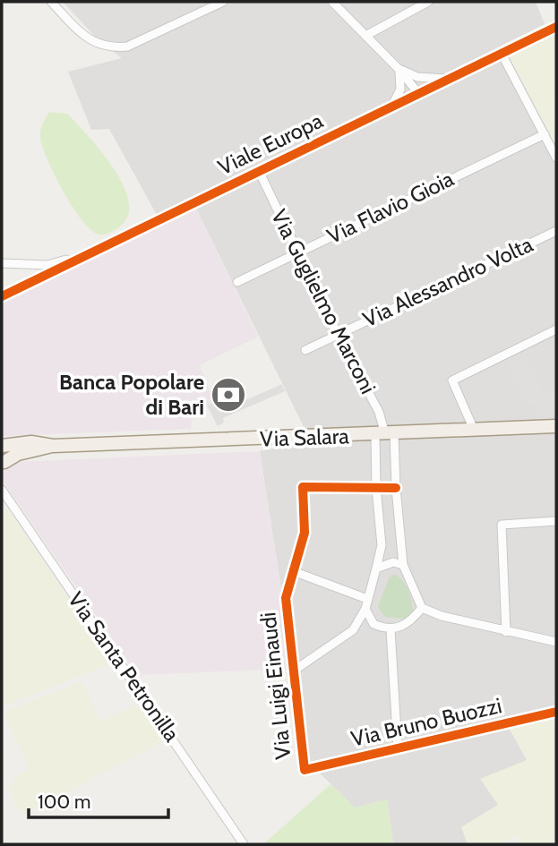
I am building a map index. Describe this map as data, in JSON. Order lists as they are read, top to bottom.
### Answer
{
  "streets": {
    "main road": ["Via Salara"],
    "street": [
      "Viale Europa",
      "Via Flavio Gioia",
      "Via Alessandro Volta",
      "Via Guglielmo Marconi",
      "Via Santa Petronilla",
      "Via Luigi Einaudi",
      "Via Bruno Buozzi"
    ]
  },
  "crossings": [
    ["Viale Europa", "Via Guglielmo Marconi"],
    ["Via Flavio Gioia", "Via Guglielmo Marconi"],
    ["Via Alessandro Volta", "Via Guglielmo Marconi"],
    ["Via Guglielmo Marconi", "Via Salara"],
    ["Via Luigi Einaudi", "Via Bruno Buozzi"]
  ],
  "places": {
    "bank": ["Banca Popolare di Bari"]
  },
  "scale_bar": "100 m"
}
